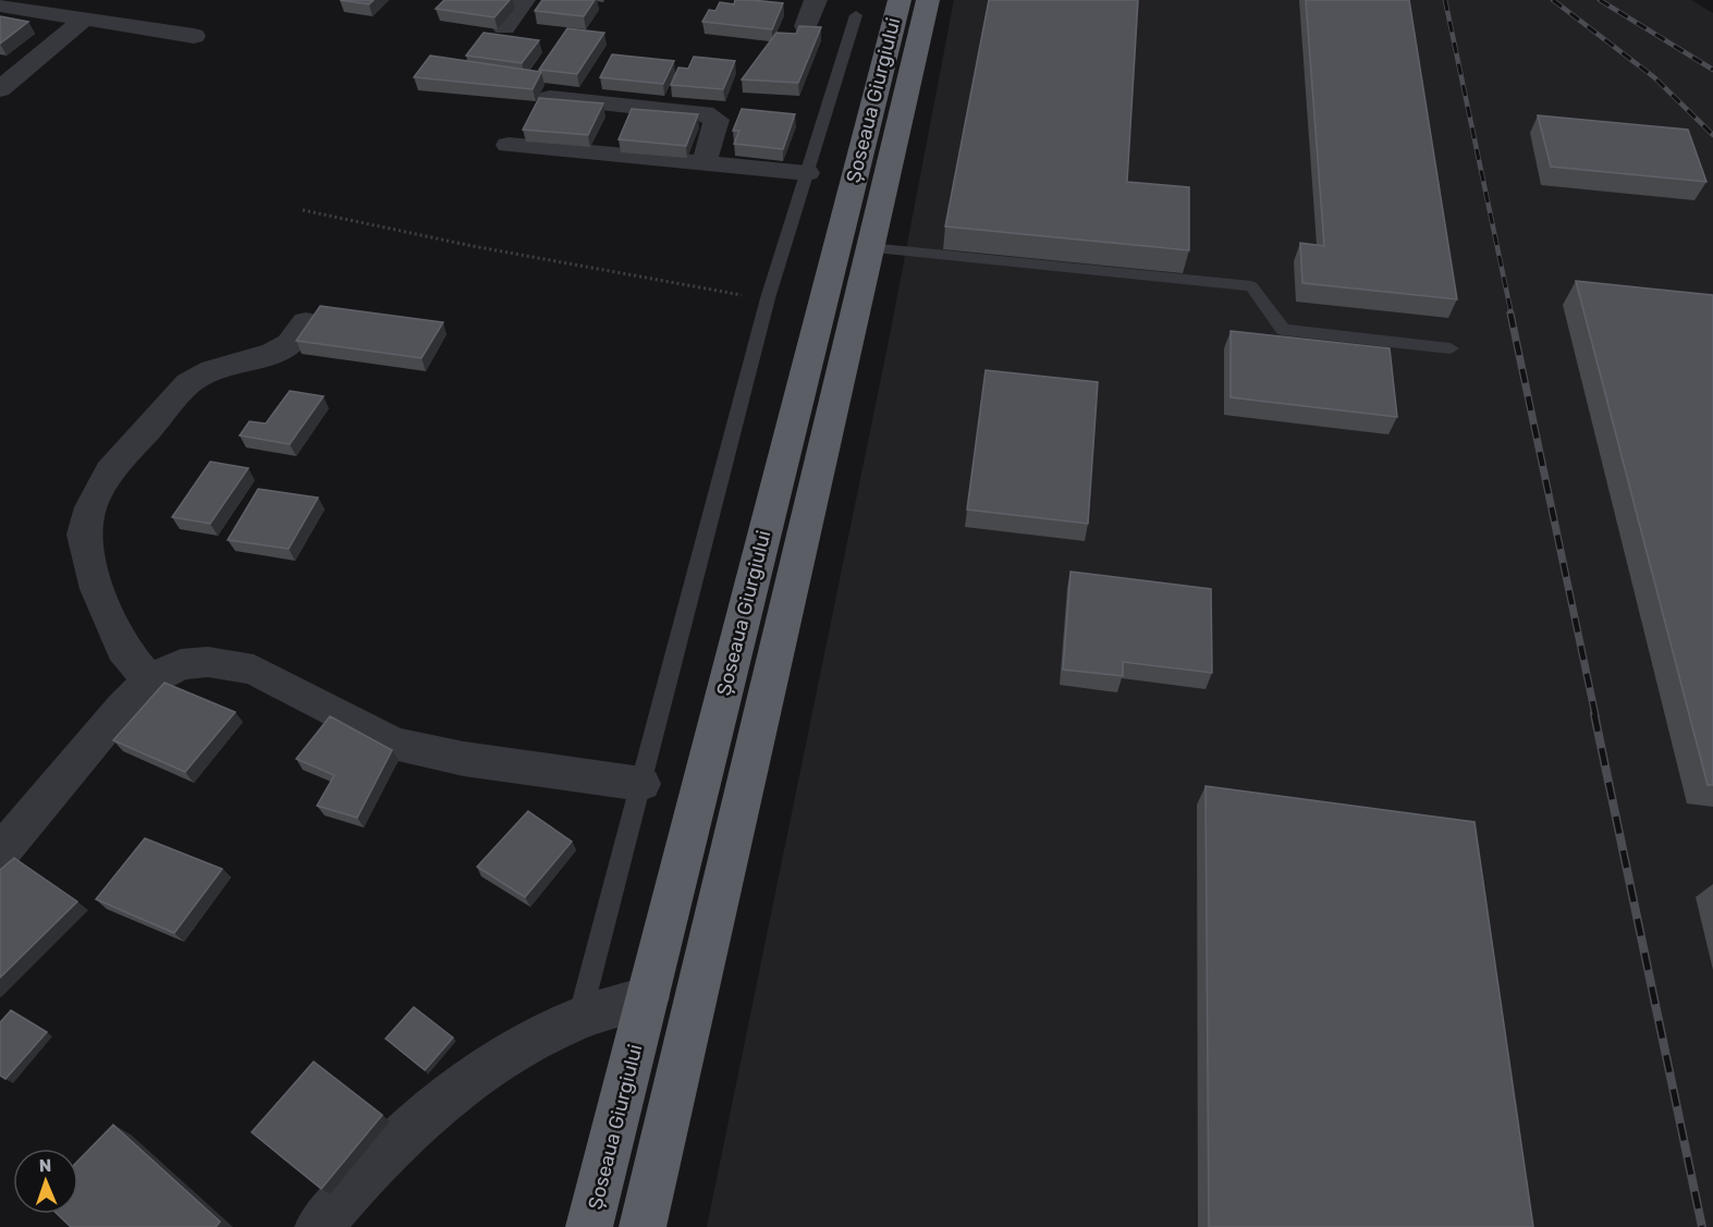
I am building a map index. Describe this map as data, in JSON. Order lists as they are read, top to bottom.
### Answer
{
  "streets": {
    "highway": ["Șoseaua Giurgiului"]
  },
  "north": "top"
}
